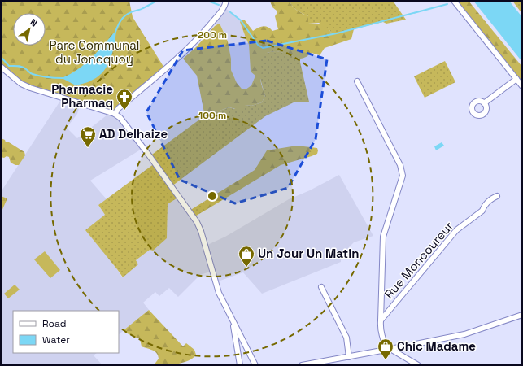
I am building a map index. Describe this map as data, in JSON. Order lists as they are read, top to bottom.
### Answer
{
  "streets": {
    "street": ["Rue Moncoureur"]
  },
  "parks": ["Parc Communal du Joncquoy"],
  "places": {
    "pharmacy": ["Pharmacie Pharmaq"],
    "supermarket": ["AD Delhaize"],
    "shop": ["Un Jour Un Matin", "Chic Madame"]
  },
  "legend": ["Road", "Water"],
  "north": "top right",
  "rings": ["200 m", "100 m"]
}
